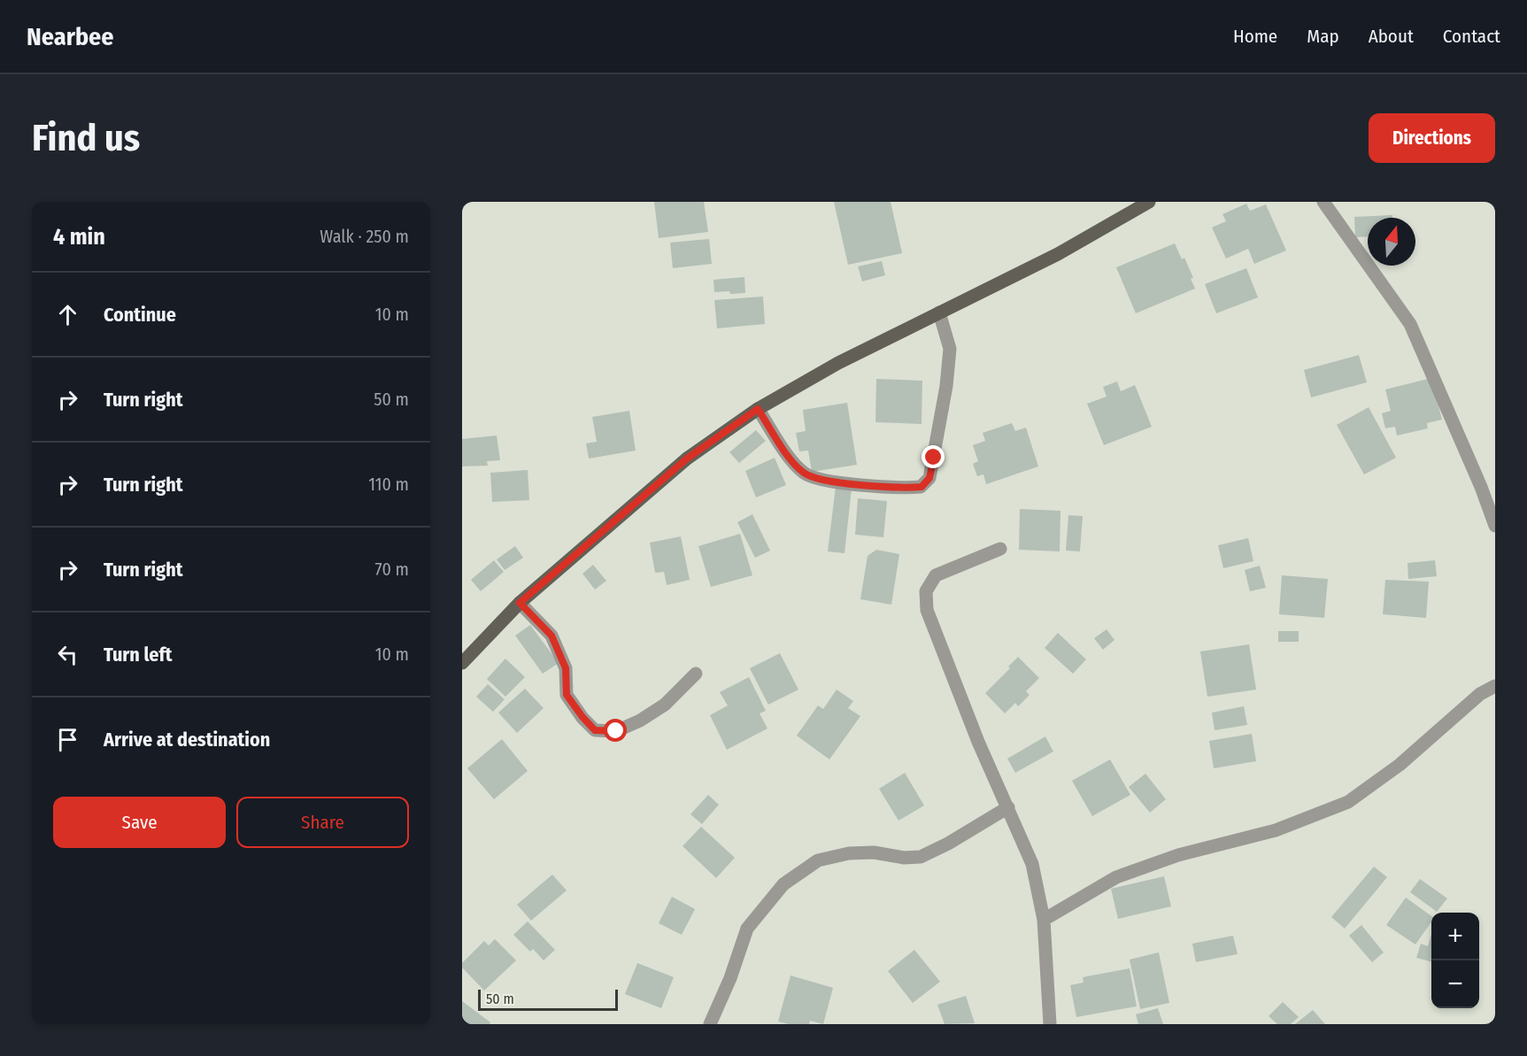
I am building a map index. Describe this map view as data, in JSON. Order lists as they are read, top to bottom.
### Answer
{
  "scale_bar": "50 m",
  "north": "top",
  "page": {
    "header": "Nearbee",
    "nav": [
      "Home",
      "Map",
      "About",
      "Contact"
    ],
    "buttons": [
      "Directions",
      ["Save", "Share"]
    ],
    "title": "Find us",
    "heading": ["4 min", "Walk · 250 m"],
    "list": [
      ["Continue", "10 m"],
      ["Turn right", "50 m"],
      ["Turn right", "110 m"],
      ["Turn right", "70 m"],
      ["Turn left", "10 m"],
      "Arrive at destination"
    ],
    "map_buttons": ["+", "−"],
    "scale": "50 m"
  }
}
